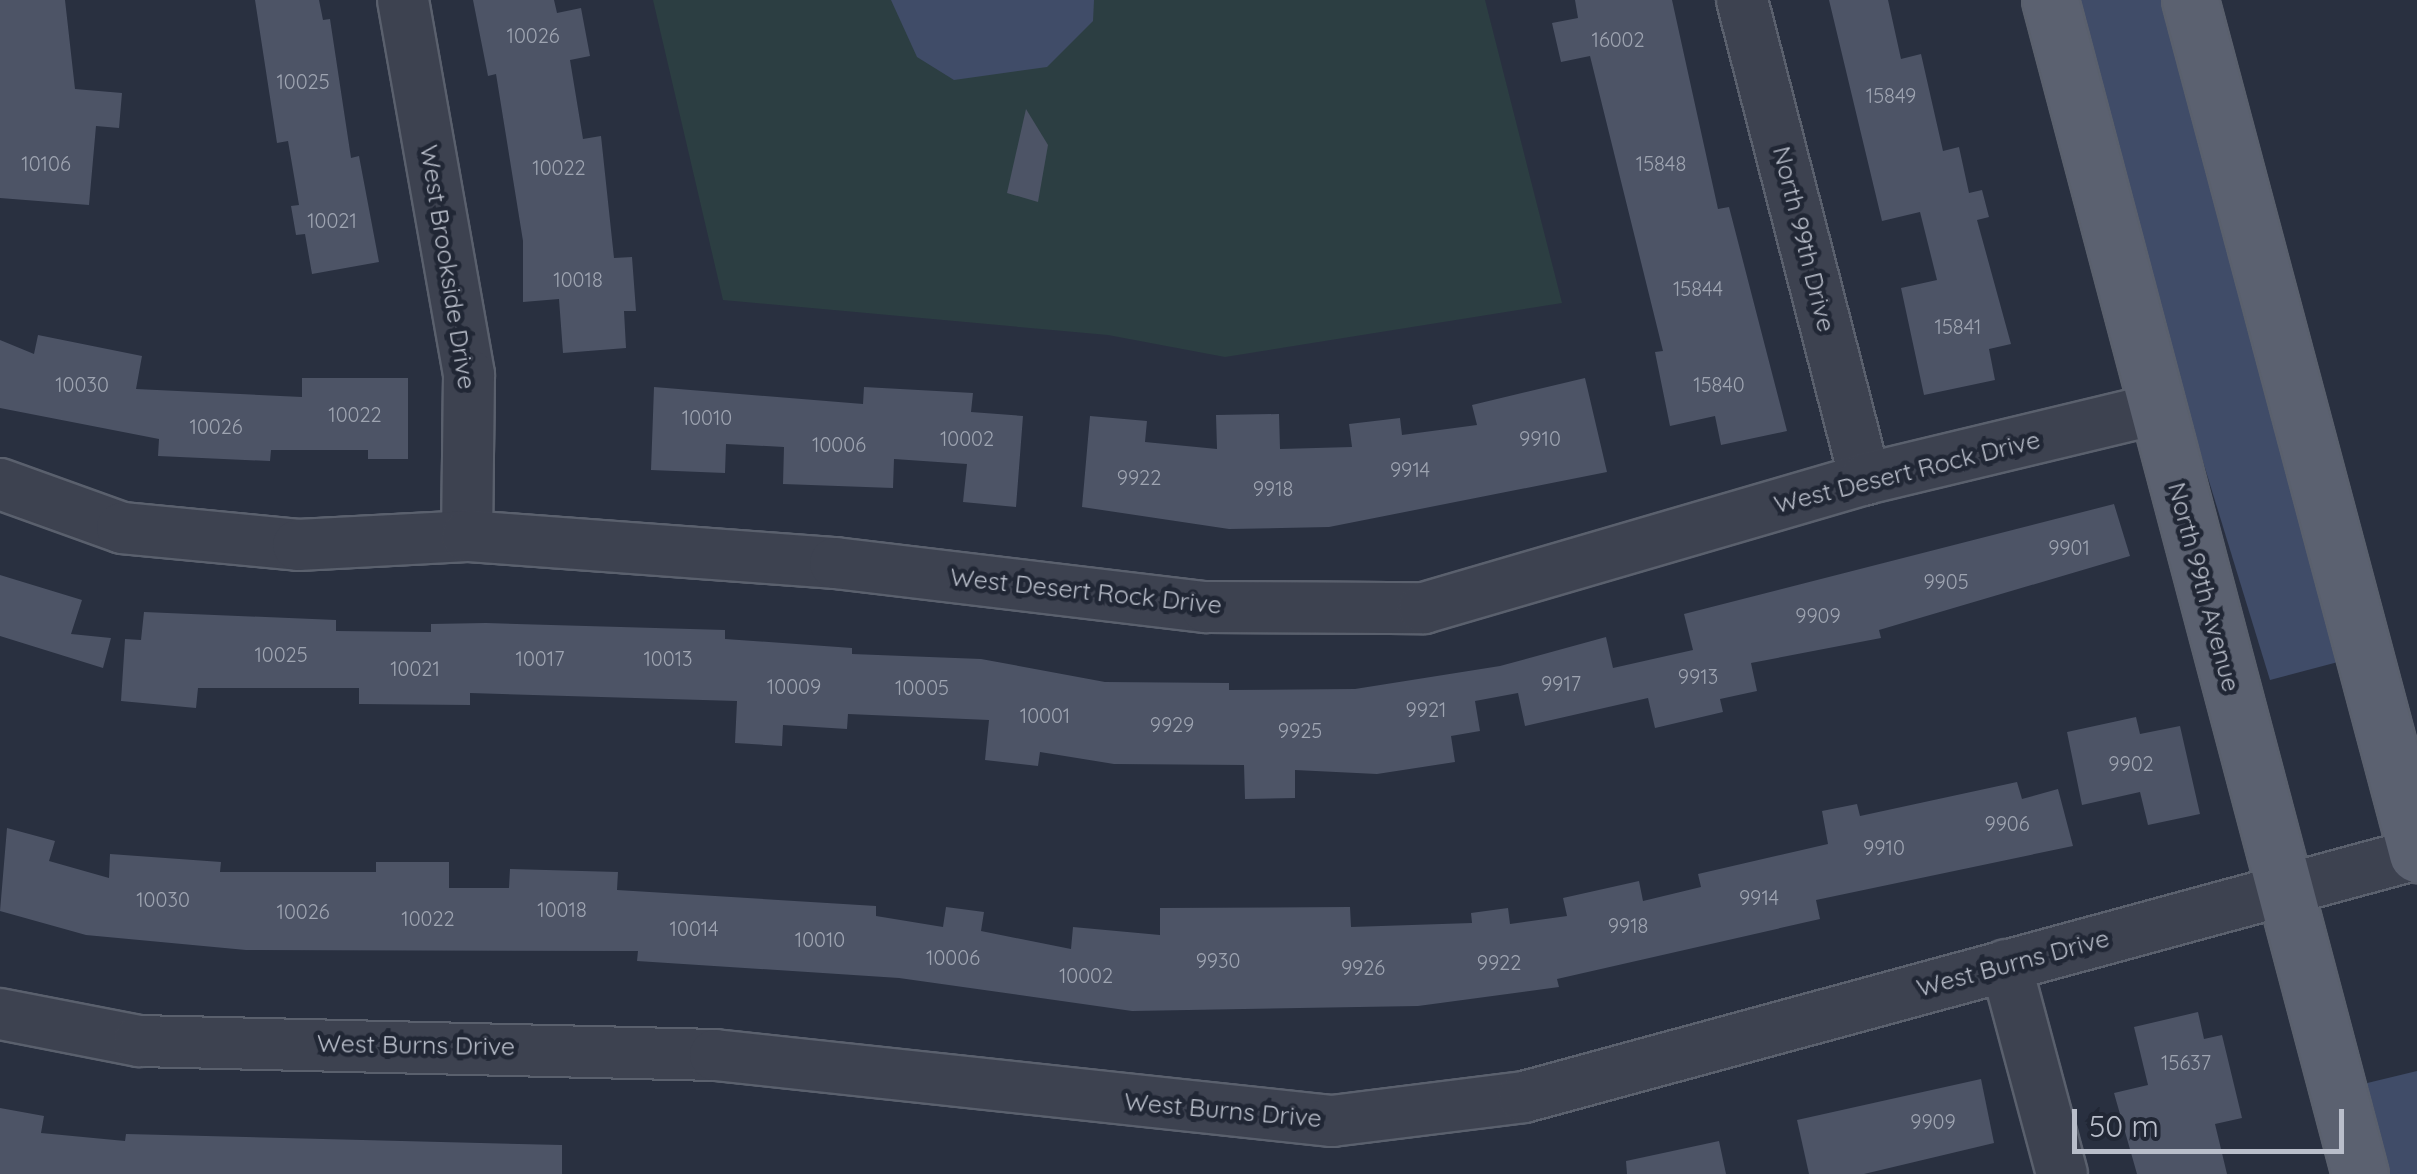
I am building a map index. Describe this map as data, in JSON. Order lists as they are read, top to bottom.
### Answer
{
  "streets": {
    "main road": ["North 99th Avenue"],
    "street": [
      "North 99th Drive",
      "West Brookside Drive",
      "West Desert Rock Drive",
      "West Burns Drive"
    ]
  },
  "crossings": [
    ["North 99th Drive", "West Desert Rock Drive"],
    ["West Brookside Drive", "West Desert Rock Drive"],
    ["West Desert Rock Drive", "North 99th Avenue"],
    ["North 99th Avenue", "West Burns Drive"]
  ],
  "house_numbers": [
    "10026",
    "16002",
    "10025",
    "15849",
    "10106",
    "15848",
    "10022",
    "10021",
    "10018",
    "15844",
    "15841",
    "10030",
    "15840",
    "10022",
    "10010",
    "10026",
    "10002",
    "9910",
    "10006",
    "9914",
    "9922",
    "9918",
    "9901",
    "9905",
    "9909",
    "10025",
    "10017",
    "10013",
    "10021",
    "9913",
    "9917",
    "10009",
    "10005",
    "9921",
    "10001",
    "9929",
    "9925",
    "9902",
    "9906",
    "9910",
    "9914",
    "10030",
    "10018",
    "10026",
    "10022",
    "9918",
    "10014",
    "10010",
    "10006",
    "9930",
    "9922",
    "9926",
    "10002",
    "15637",
    "9909"
  ],
  "scale_bar": "50 m"
}
